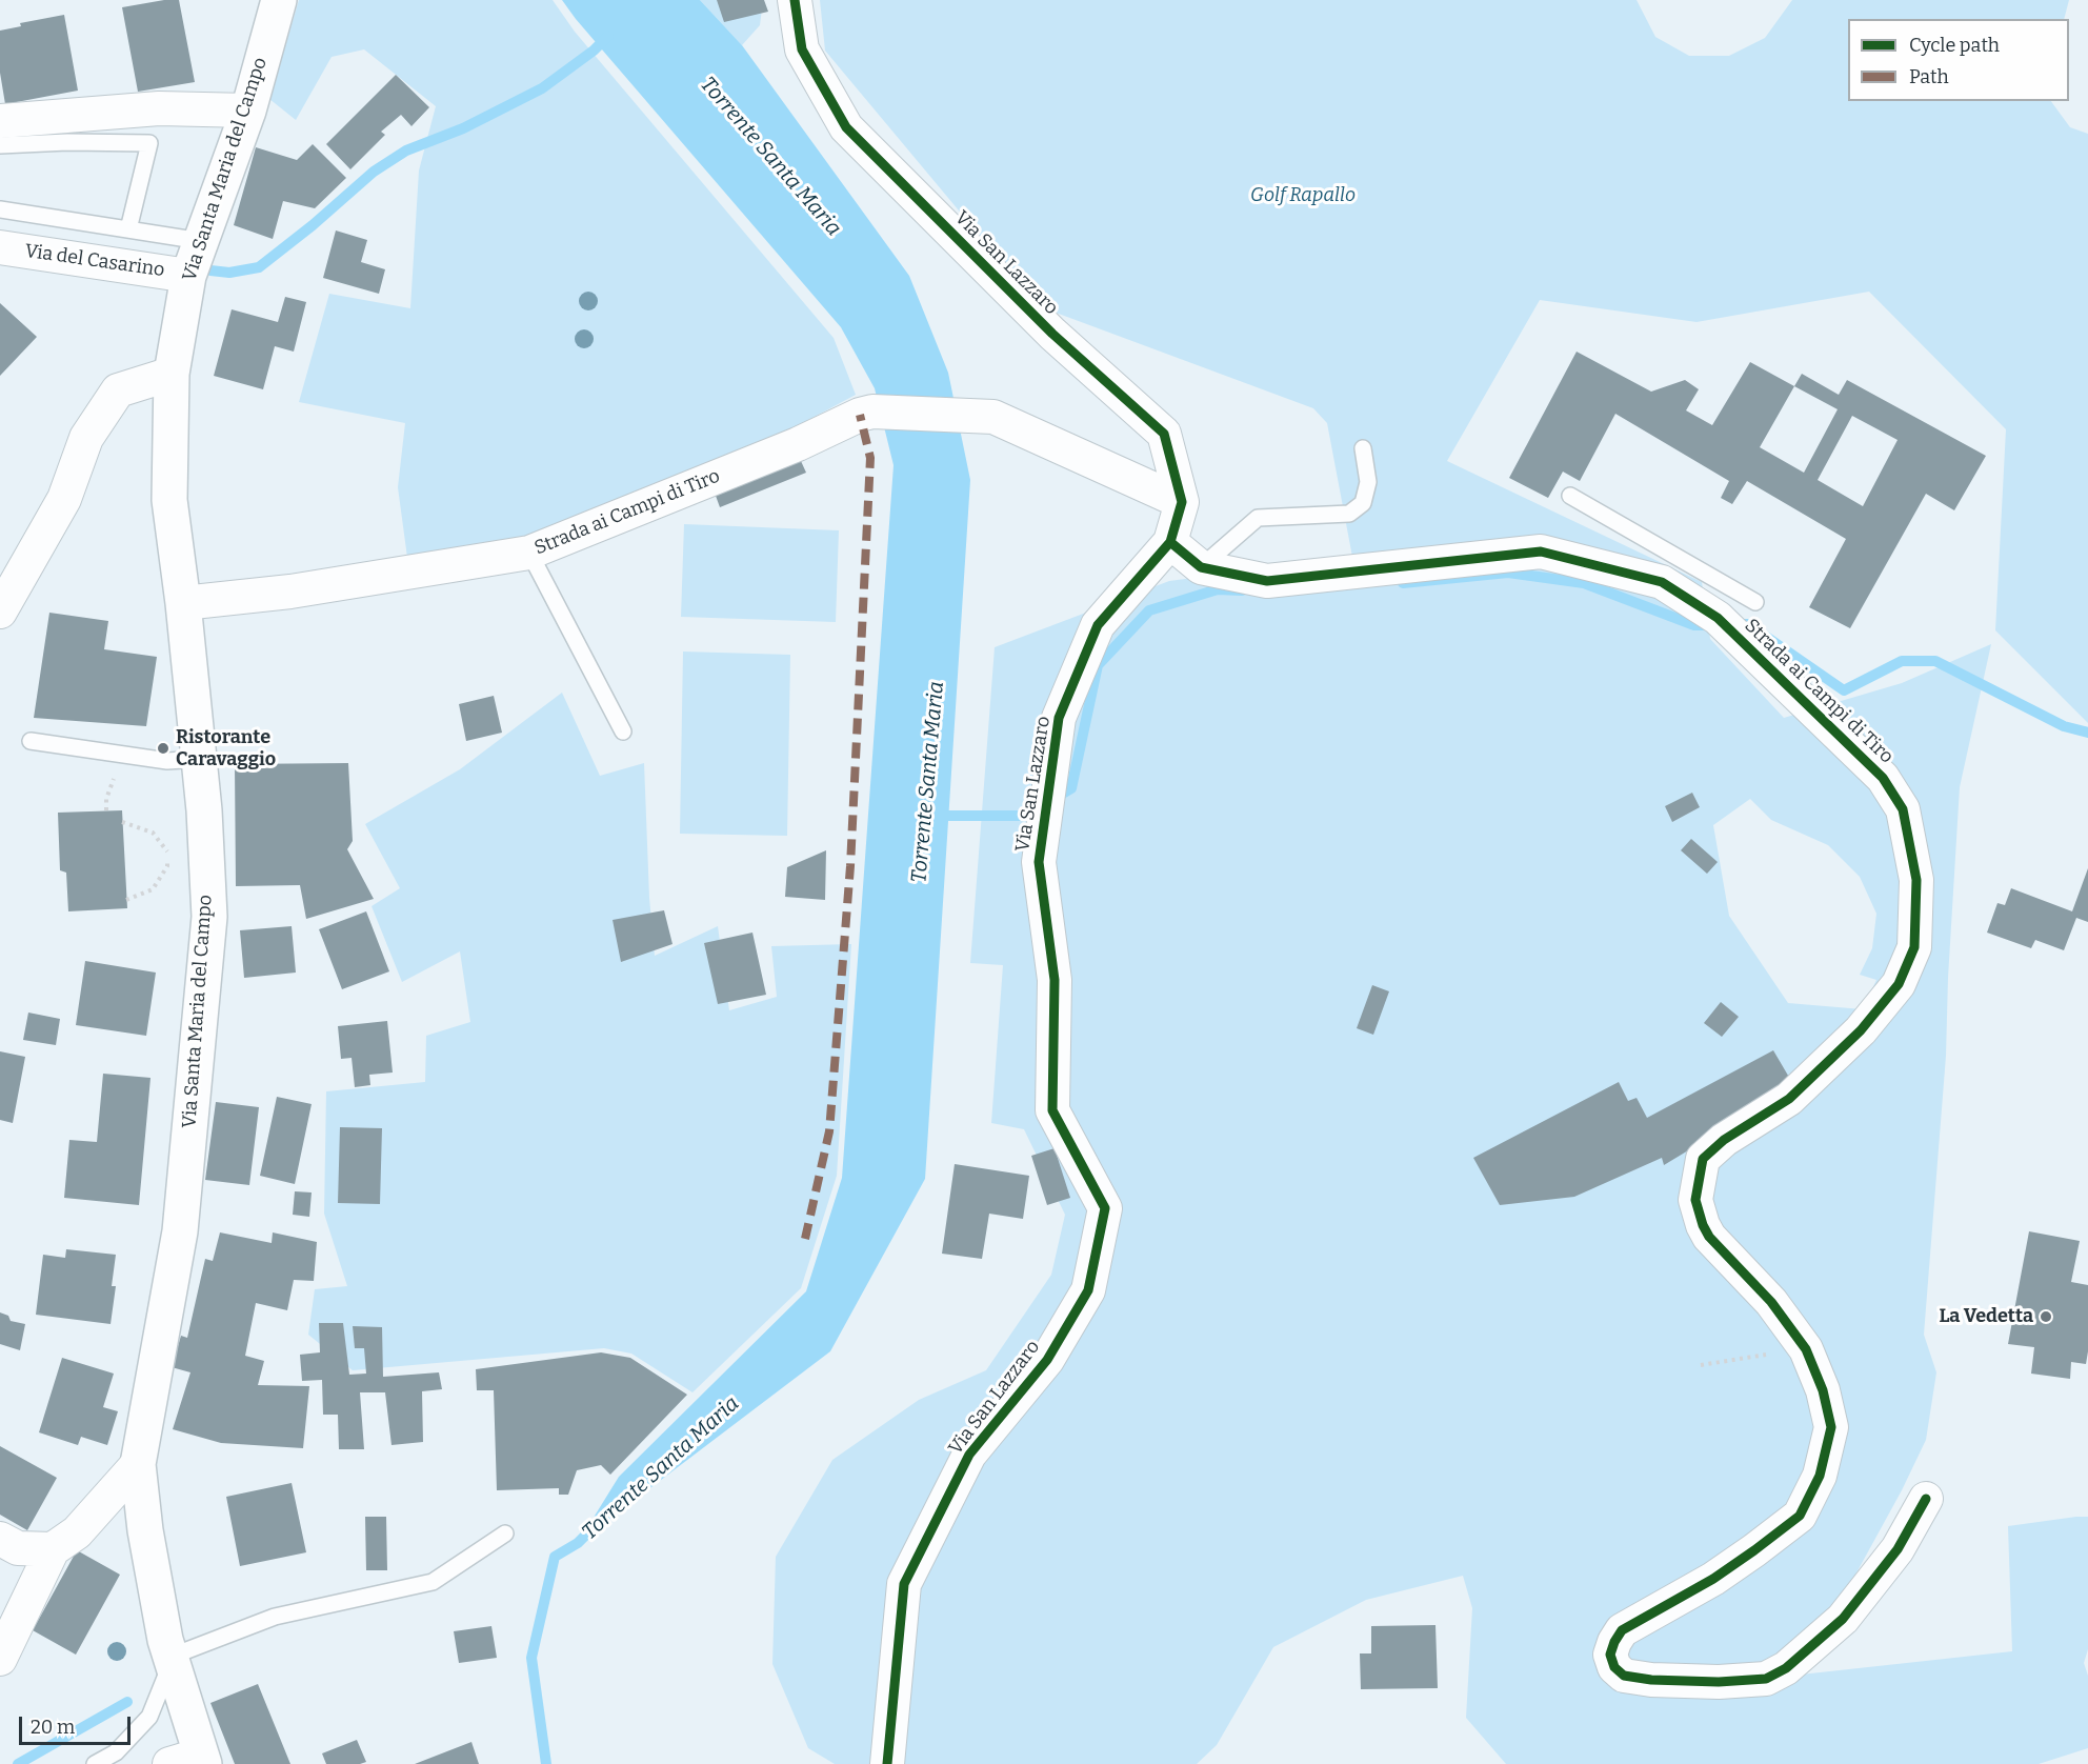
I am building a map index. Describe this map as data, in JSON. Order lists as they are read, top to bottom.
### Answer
{
  "streets": {
    "street": [
      "Via Santa Maria del Campo",
      "Via del Casarino",
      "Via San Lazzaro",
      "Strada ai Campi di Tiro"
    ]
  },
  "crossings": [
    ["Via Santa Maria del Campo", "Via del Casarino"],
    ["Via Santa Maria del Campo", "Strada ai Campi di Tiro"],
    ["Via San Lazzaro", "Strada ai Campi di Tiro"]
  ],
  "water": ["Torrente Santa Maria"],
  "parks": ["Golf Rapallo"],
  "places": ["Ristorante Caravaggio", "La Vedetta"],
  "legend": ["Cycle path", "Path"],
  "scale_bar": "20 m"
}
